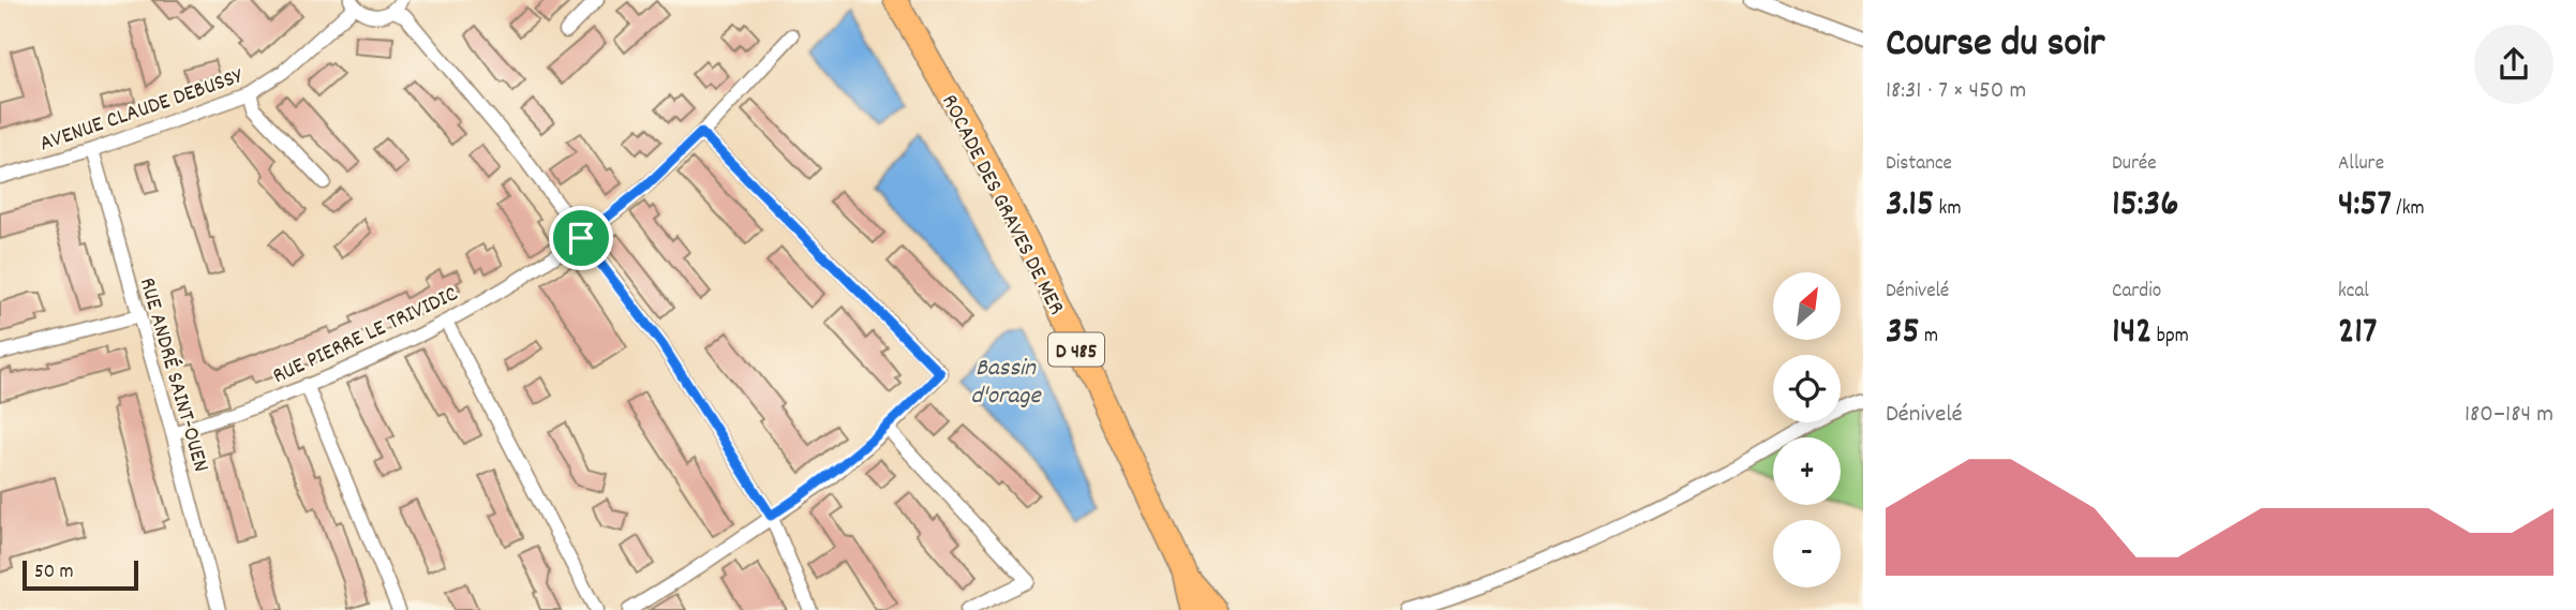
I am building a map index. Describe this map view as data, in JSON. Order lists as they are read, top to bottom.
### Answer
{
  "streets": {
    "main road": ["ROCADE DES GRAVES DE MER", "D 485"],
    "street": ["AVENUE CLAUDE DEBUSSY", "RUE PIERRE LE TRIVIDIC", "RUE ANDRÉ SAINT-OUEN"]
  },
  "crossings": [
    ["AVENUE CLAUDE DEBUSSY", "RUE ANDRÉ SAINT-OUEN"],
    ["RUE PIERRE LE TRIVIDIC", "RUE ANDRÉ SAINT-OUEN"]
  ],
  "water": ["Bassin d'orage"],
  "scale_bar": "50 m",
  "north": "top right",
  "page": {
    "heading": ["Course du soir", "18:31 · 7 × 450 m"],
    "stats": [
      ["Distance", "3.15 km"],
      ["Durée", "15:36"],
      ["Allure", "4:57 /km"],
      ["Dénivelé", "35 m"],
      ["Cardio", "142 bpm"],
      ["kcal", "217"]
    ],
    "map_buttons": ["+", "−"],
    "chart": ["Dénivelé", "180–184 m"],
    "scale": "50 m"
  }
}
